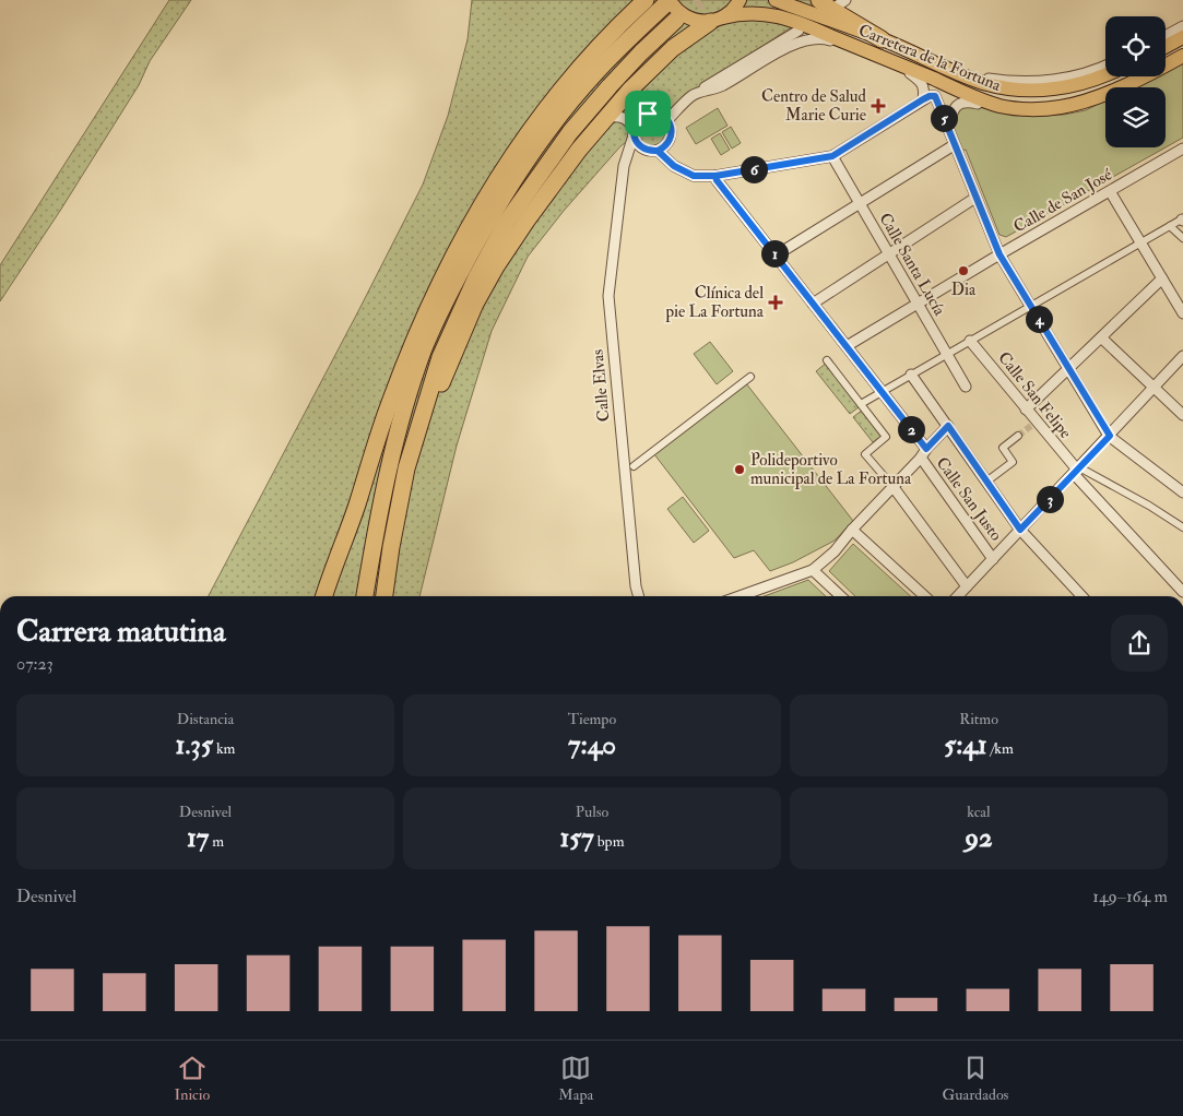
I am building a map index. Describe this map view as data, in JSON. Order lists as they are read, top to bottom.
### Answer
{
  "streets": {
    "main road": ["Carretera de la Fortuna"],
    "street": [
      "Calle de San José",
      "Calle Santa Lucía",
      "Calle Elvas",
      "Calle San Felipe",
      "Calle San Justo"
    ]
  },
  "crossings": [
    ["Calle de San José", "Calle Santa Lucía"]
  ],
  "places": {
    "health": ["Centro de Salud Marie Curie", "Clínica del pie La Fortuna"],
    "other": ["Dia", "Polideportivo municipal de La Fortuna"]
  },
  "page": {
    "pins": [
      "5",
      "6",
      "1",
      "4",
      "2",
      "3"
    ],
    "heading": ["Carrera matutina", "07:23"],
    "stats": [
      ["Distancia", "1.35 km"],
      ["Tiempo", "7:40"],
      ["Ritmo", "5:41 /km"],
      ["Desnivel", "17 m"],
      ["Pulso", "157 bpm"],
      ["kcal", "92"]
    ],
    "chart": ["Desnivel", "149–164 m"],
    "tabs": ["Inicio", "Mapa", "Guardados"]
  }
}
